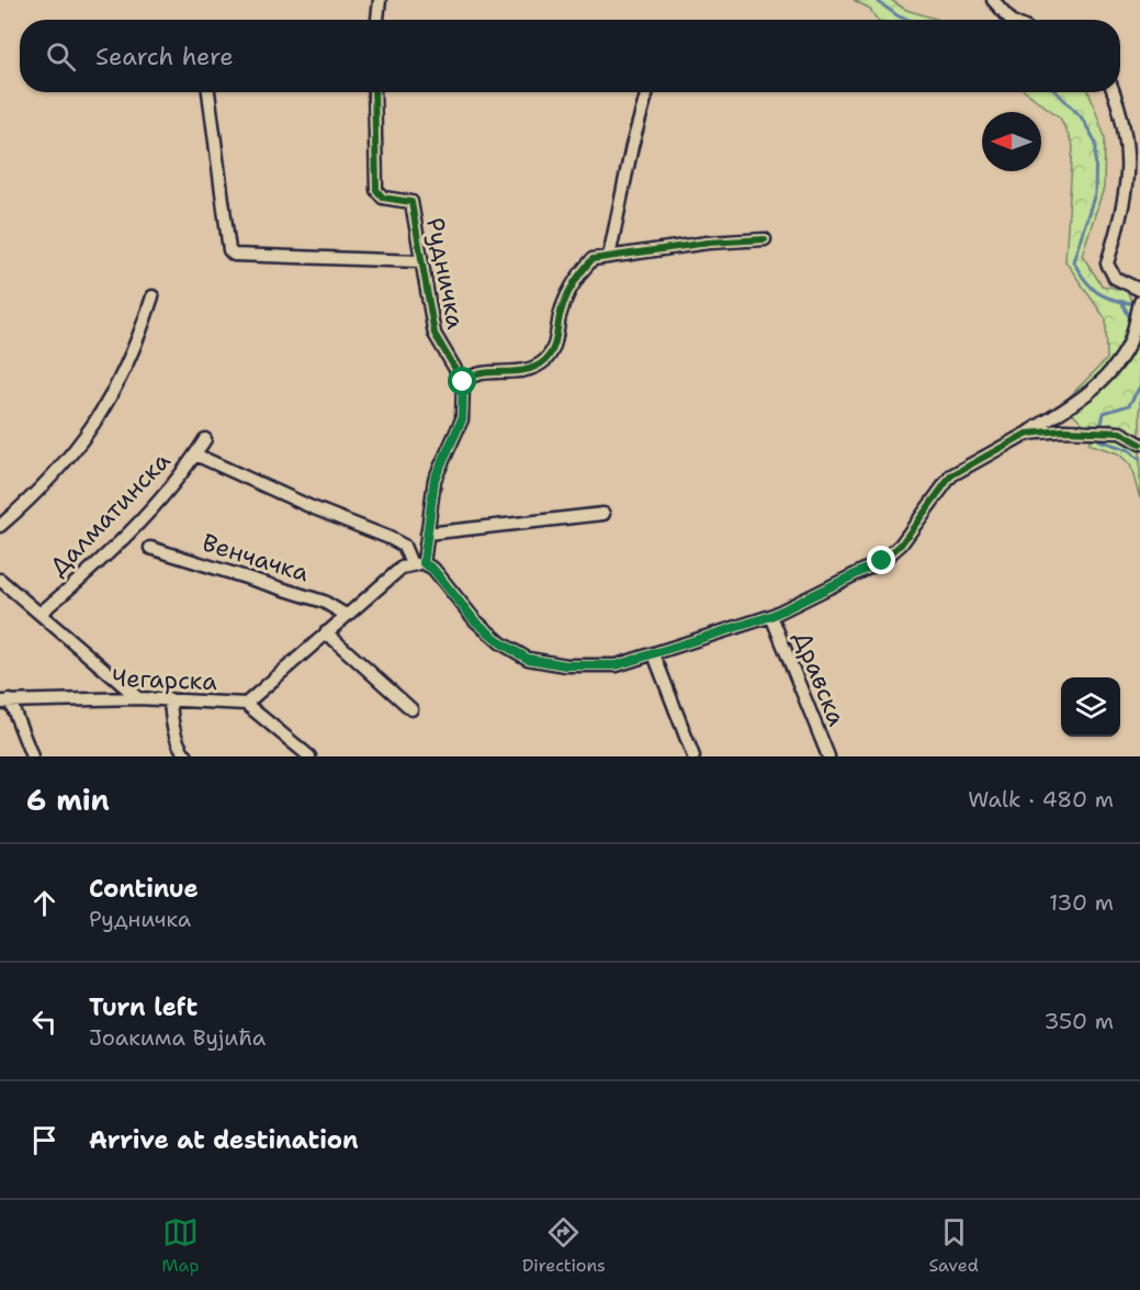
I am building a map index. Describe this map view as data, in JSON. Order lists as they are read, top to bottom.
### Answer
{
  "streets": {
    "street": [
      "Рудничка",
      "Далматинска",
      "Венчачка",
      "Дравска",
      "Чегарска"
    ]
  },
  "north": "left",
  "page": {
    "search": "Search here",
    "heading": ["6 min", "Walk · 480 m"],
    "list": [
      ["Continue", "Рудничка", "130 m"],
      ["Turn left", "Јоакима Вујића", "350 m"],
      "Arrive at destination"
    ],
    "nav": ["Map", "Directions", "Saved"]
  }
}
